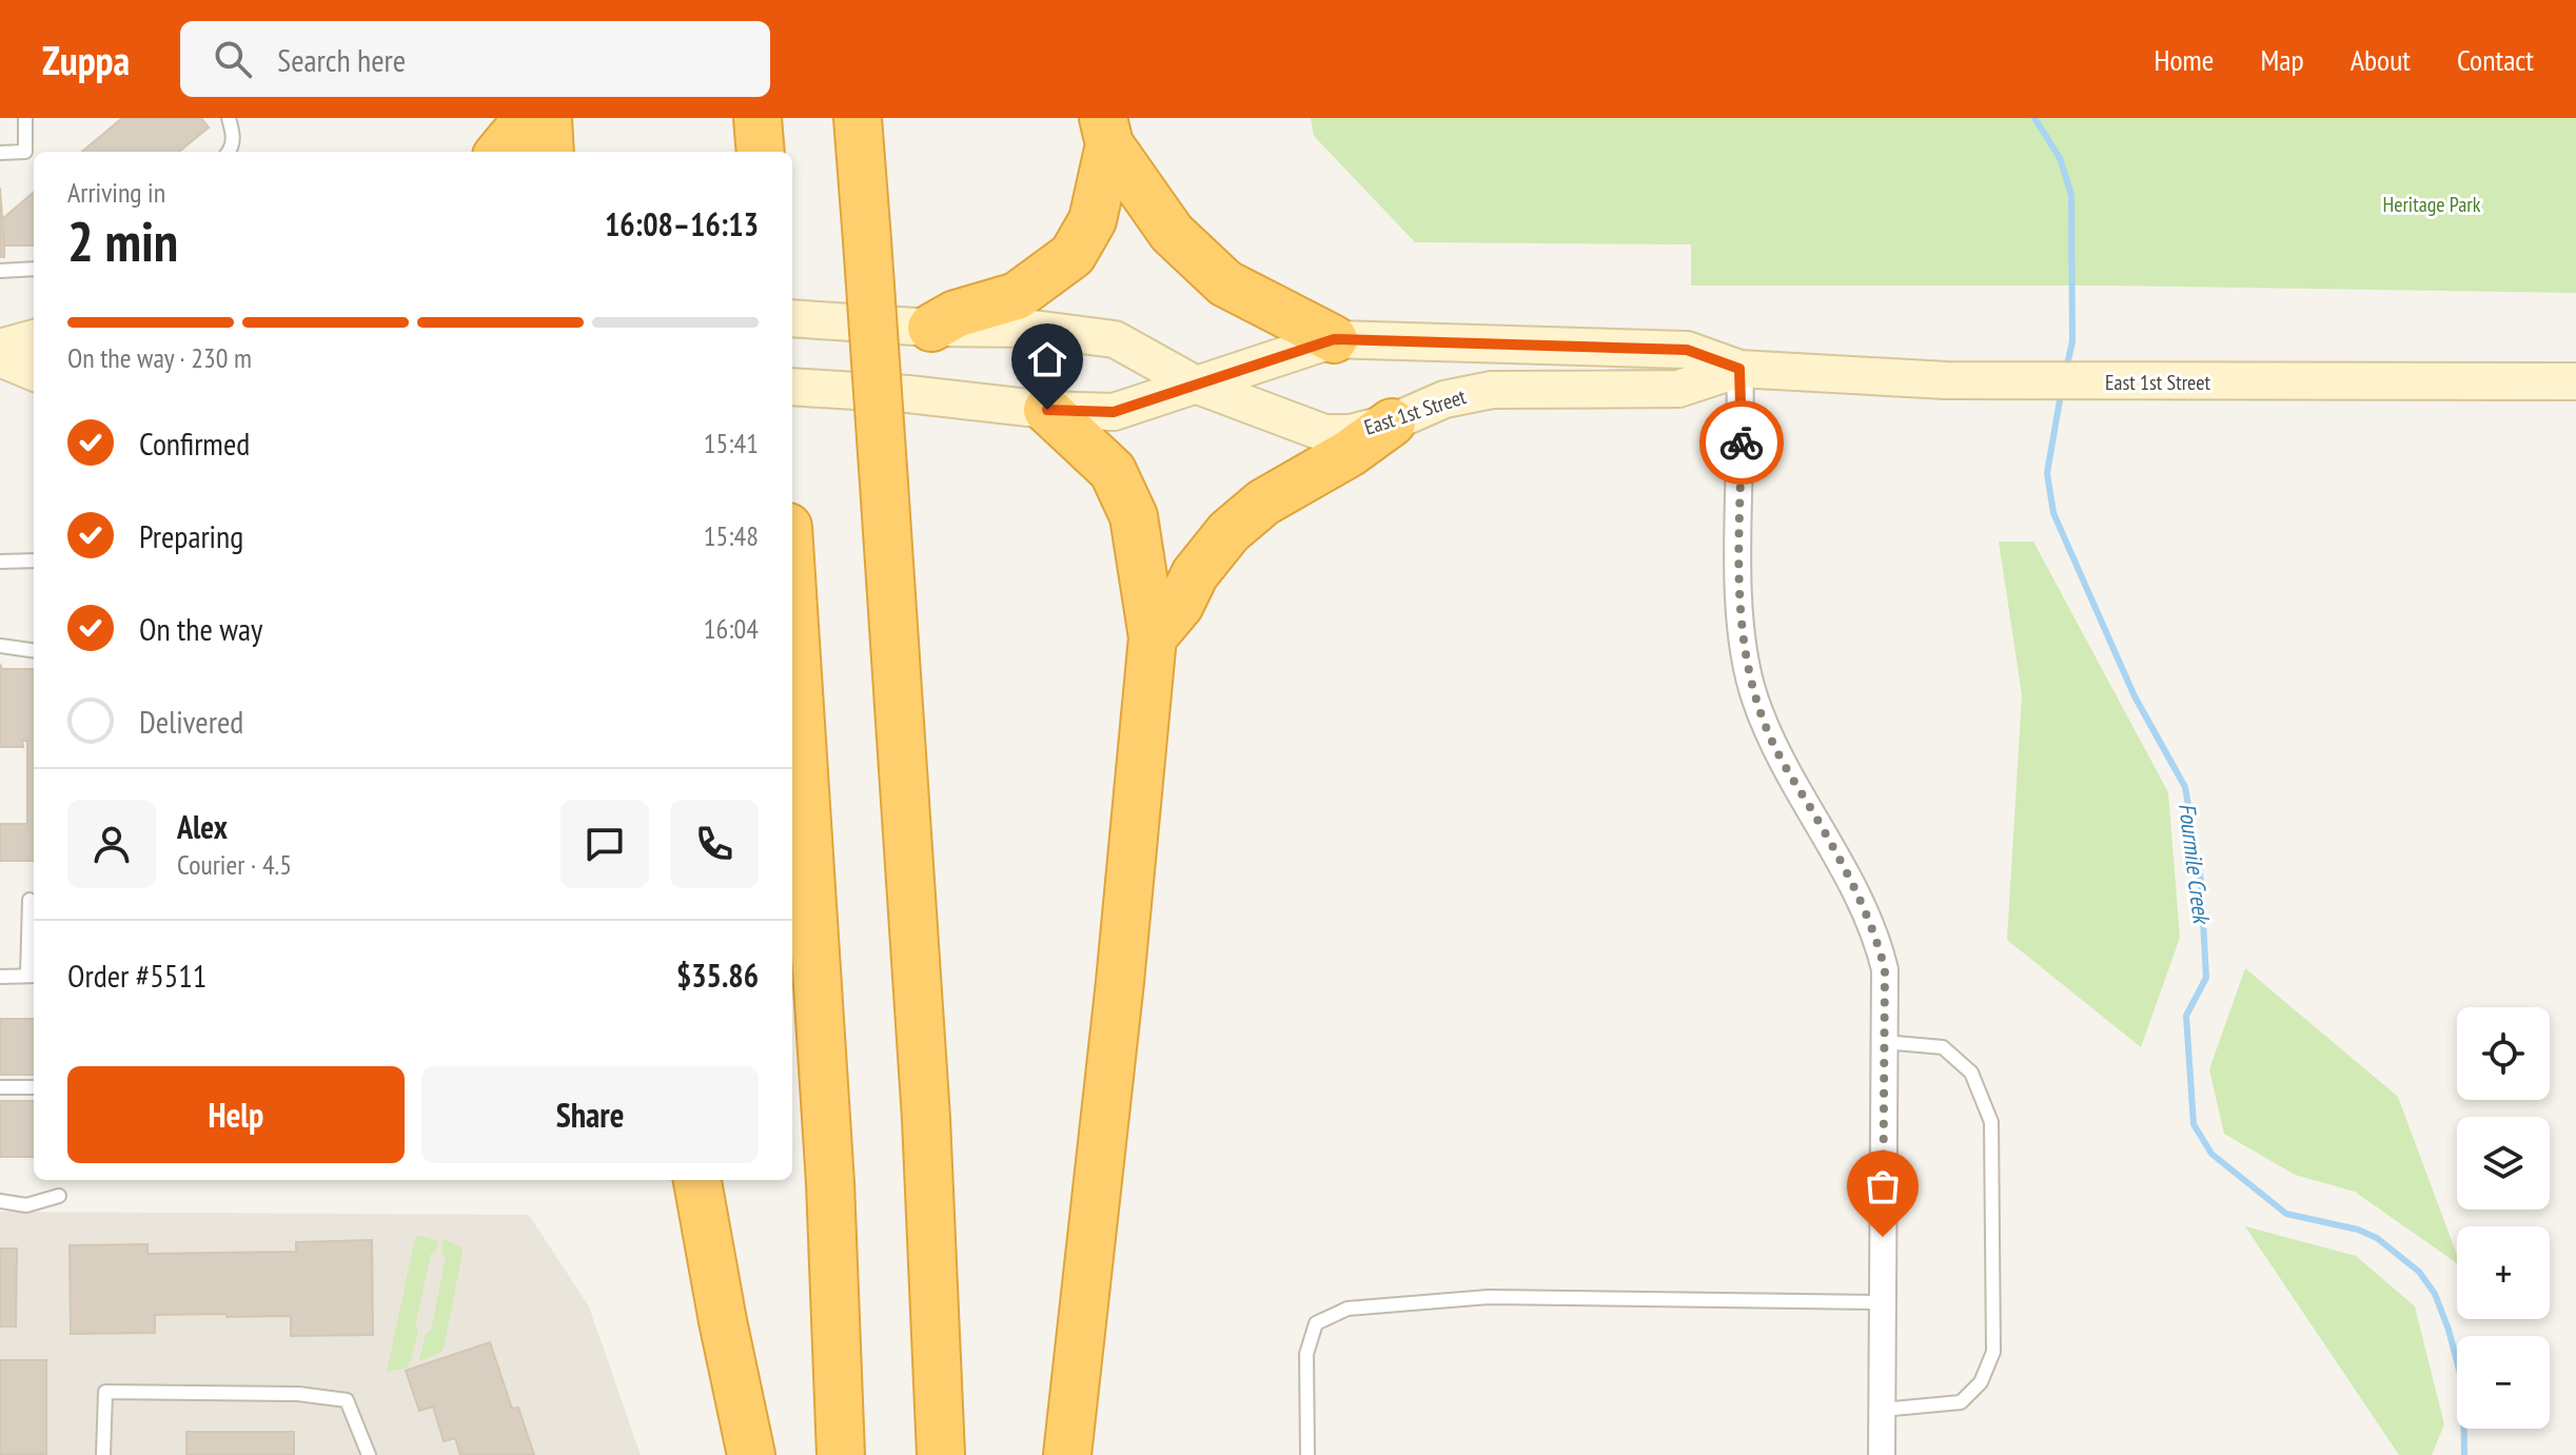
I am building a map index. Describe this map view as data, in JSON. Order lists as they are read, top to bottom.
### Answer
{
  "streets": {
    "main road": ["East 1st Street"]
  },
  "water": ["Fourmile Creek"],
  "parks": ["Heritage Park"],
  "page": {
    "header": "Zuppa",
    "search": "Search here",
    "nav": [
      "Home",
      "Map",
      "About",
      "Contact"
    ],
    "heading": ["2 min", "Arriving in", "16:08–16:13"],
    "panel": [
      "Alex",
      "Courier · 4.5",
      "Order #5511",
      "$35.86"
    ],
    "bar": "On the way · 230 m",
    "list": [
      ["Confirmed", "15:41"],
      ["Preparing", "15:48"],
      ["On the way", "16:04"],
      "Delivered"
    ],
    "map_buttons": ["+", "−"],
    "buttons": ["Help", "Share"]
  }
}
